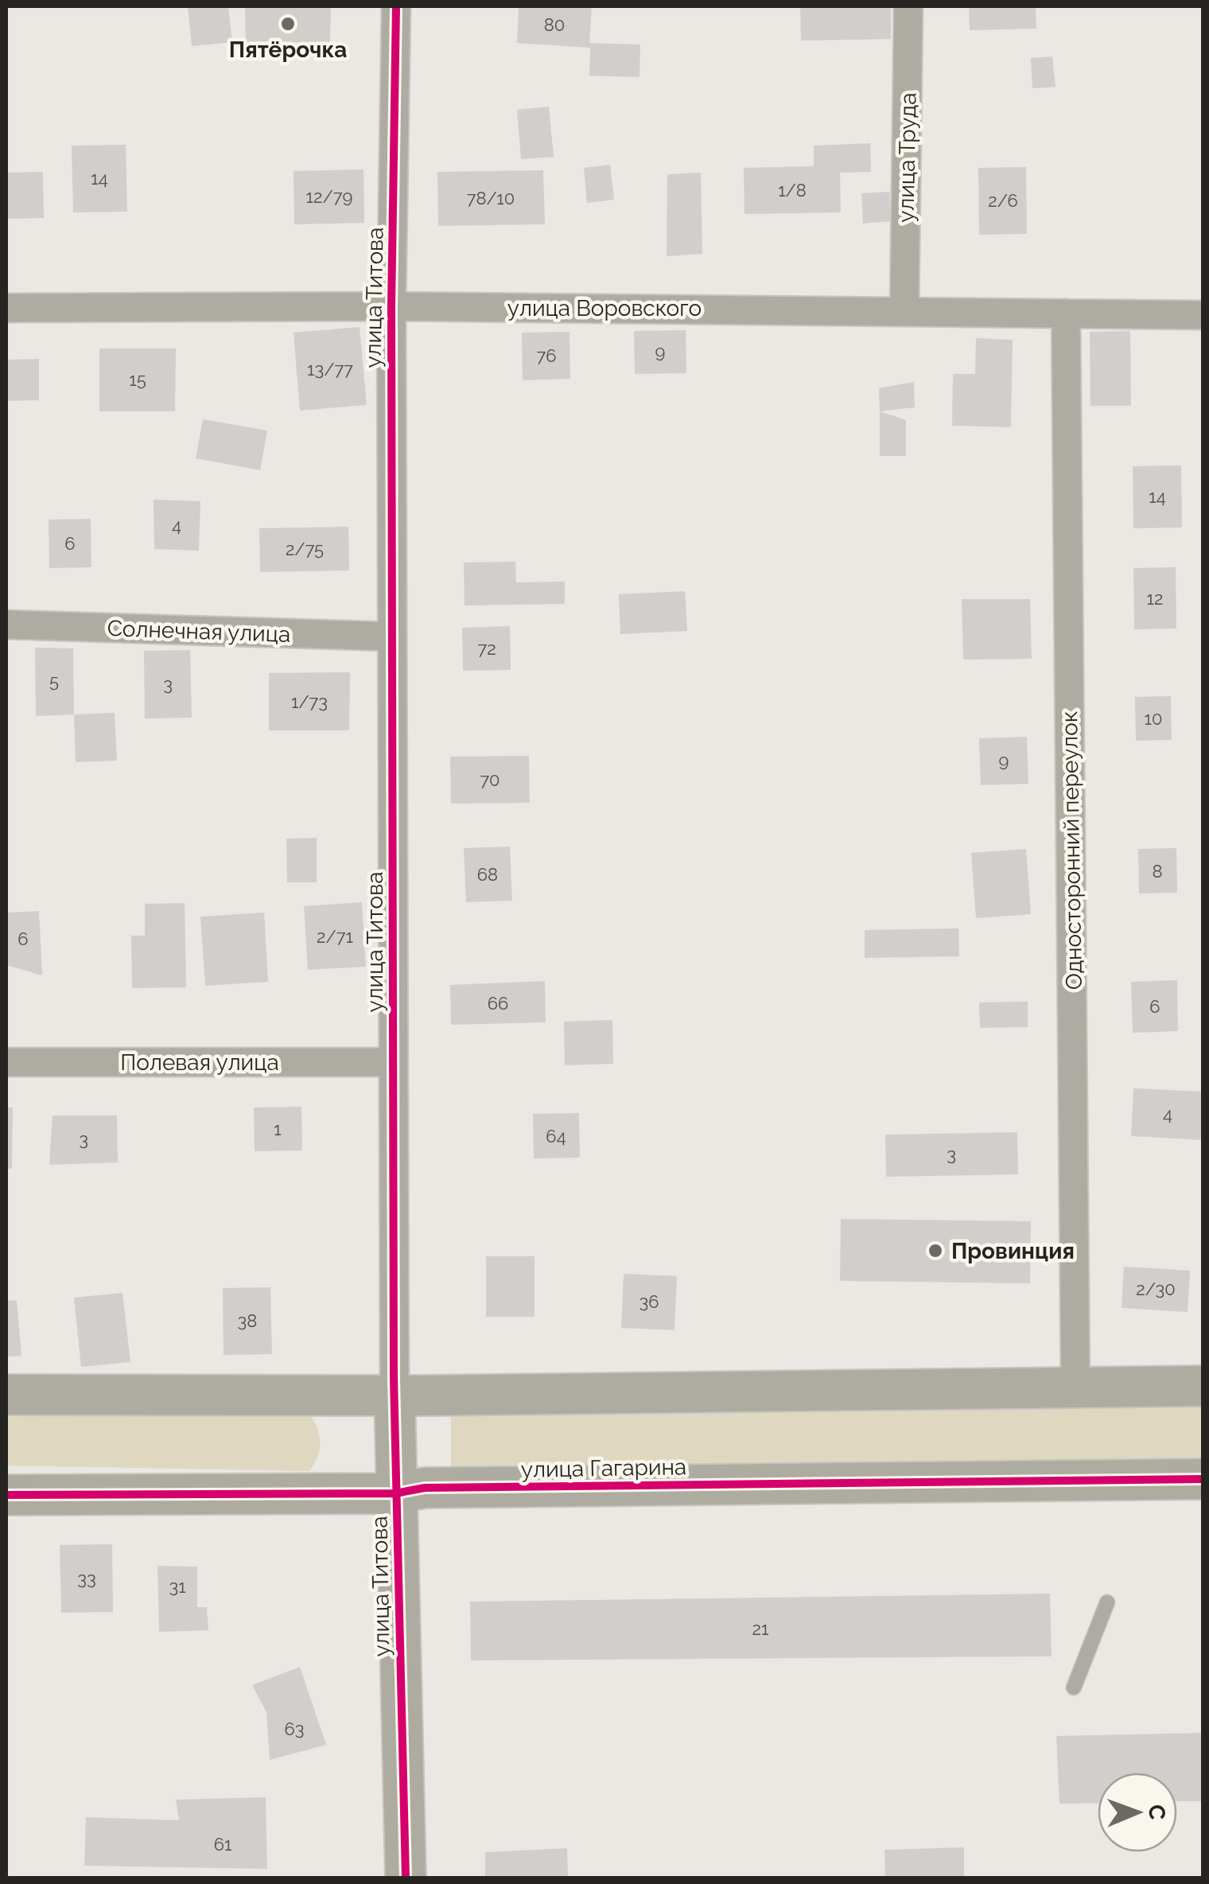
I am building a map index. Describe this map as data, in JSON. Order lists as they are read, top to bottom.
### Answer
{
  "streets": {
    "street": [
      "улица Труда",
      "улица Титова",
      "улица Воровского",
      "Солнечная улица",
      "Односторонний переулок",
      "Полевая улица",
      "улица Гагарина"
    ]
  },
  "crossings": [
    ["улица Труда", "улица Воровского"],
    ["улица Титова", "улица Воровского"],
    ["улица Титова", "Солнечная улица"],
    ["улица Титова", "Полевая улица"],
    ["улица Титова", "улица Гагарина"],
    ["улица Воровского", "Односторонний переулок"]
  ],
  "places": ["Пятёрочка", "Провинция"],
  "house_numbers": [
    "80",
    "14",
    "1/8",
    "12/79",
    "78/10",
    "2/6",
    "9",
    "76",
    "13/77",
    "15",
    "14",
    "4",
    "6",
    "2/75",
    "12",
    "72",
    "5",
    "3",
    "1/73",
    "10",
    "9",
    "70",
    "8",
    "68",
    "2/71",
    "6",
    "66",
    "6",
    "4",
    "1",
    "64",
    "3",
    "3",
    "2/30",
    "36",
    "38",
    "33",
    "31",
    "21",
    "63",
    "61"
  ],
  "north": "right"
}
